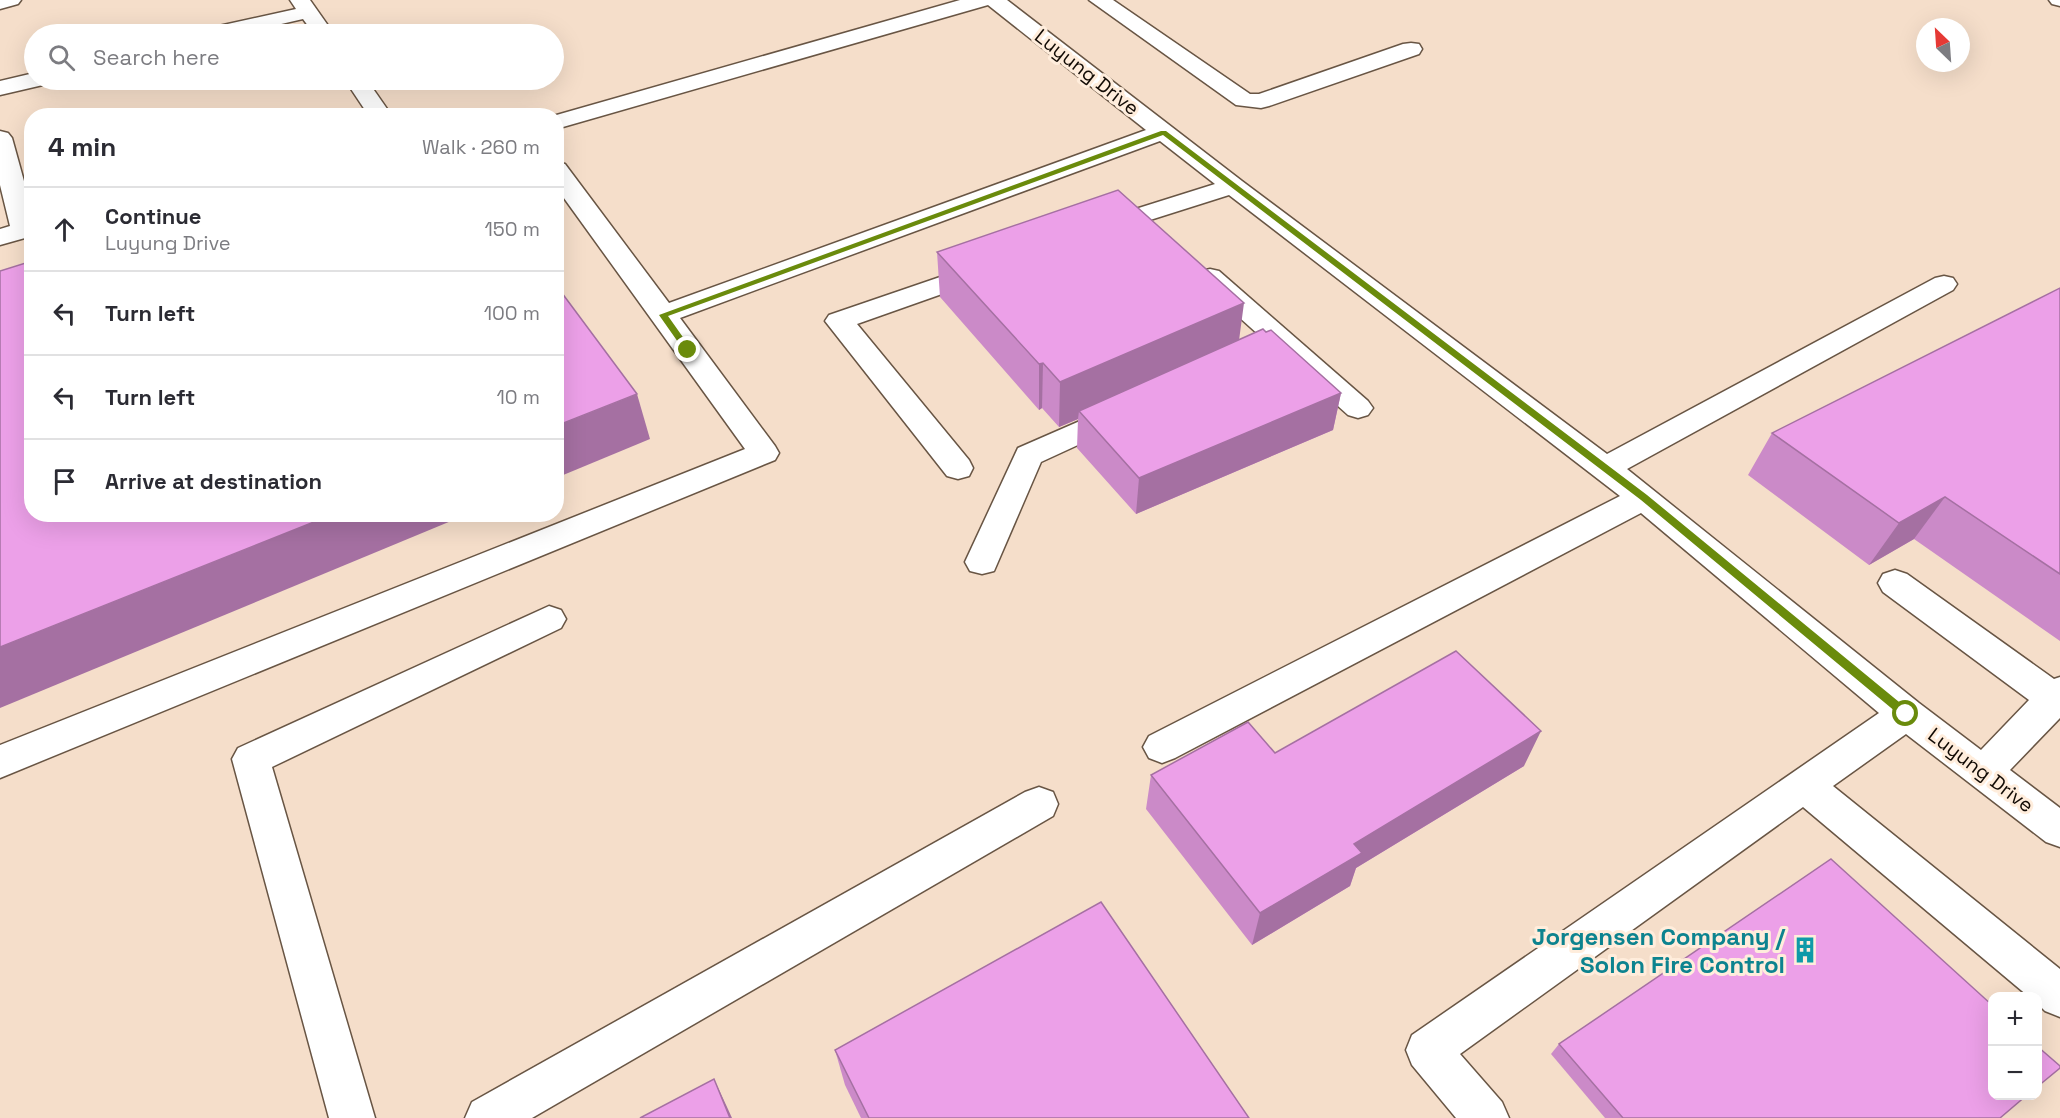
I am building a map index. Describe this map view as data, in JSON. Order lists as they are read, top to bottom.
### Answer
{
  "streets": {
    "street": ["Luyung Drive"]
  },
  "places": {
    "building": ["Jorgensen Company / Solon Fire Control"]
  },
  "north": "top left",
  "page": {
    "search": "Search here",
    "heading": ["4 min", "Walk · 260 m"],
    "list": [
      ["Continue", "Luyung Drive", "150 m"],
      ["Turn left", "100 m"],
      ["Turn left", "10 m"],
      "Arrive at destination"
    ],
    "map_buttons": ["+", "−"]
  }
}
